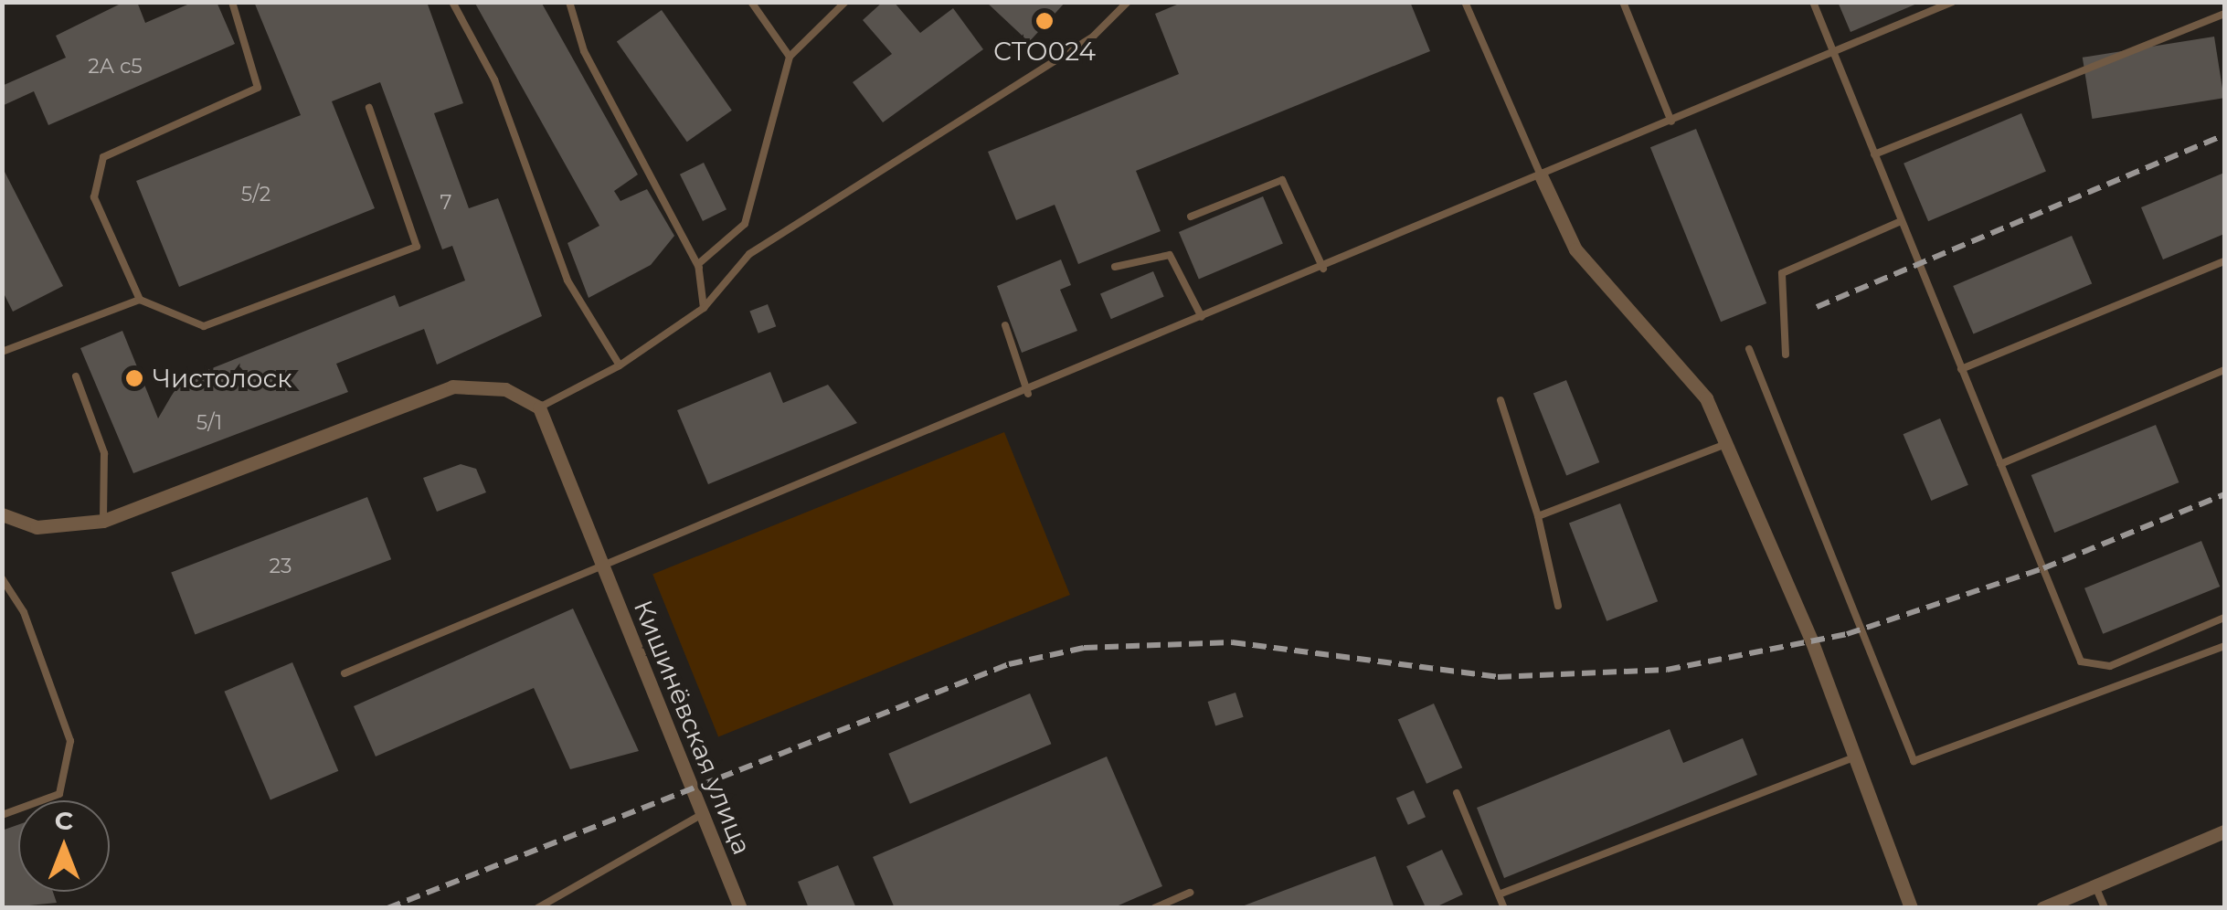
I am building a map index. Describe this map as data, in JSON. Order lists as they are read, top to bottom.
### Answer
{
  "streets": {
    "street": ["Кишинёвская улица"]
  },
  "places": ["СТО024", "Чистолоск"],
  "house_numbers": [
    "2А с5",
    "5/2",
    "7",
    "5/1",
    "23"
  ],
  "north": "top"
}
